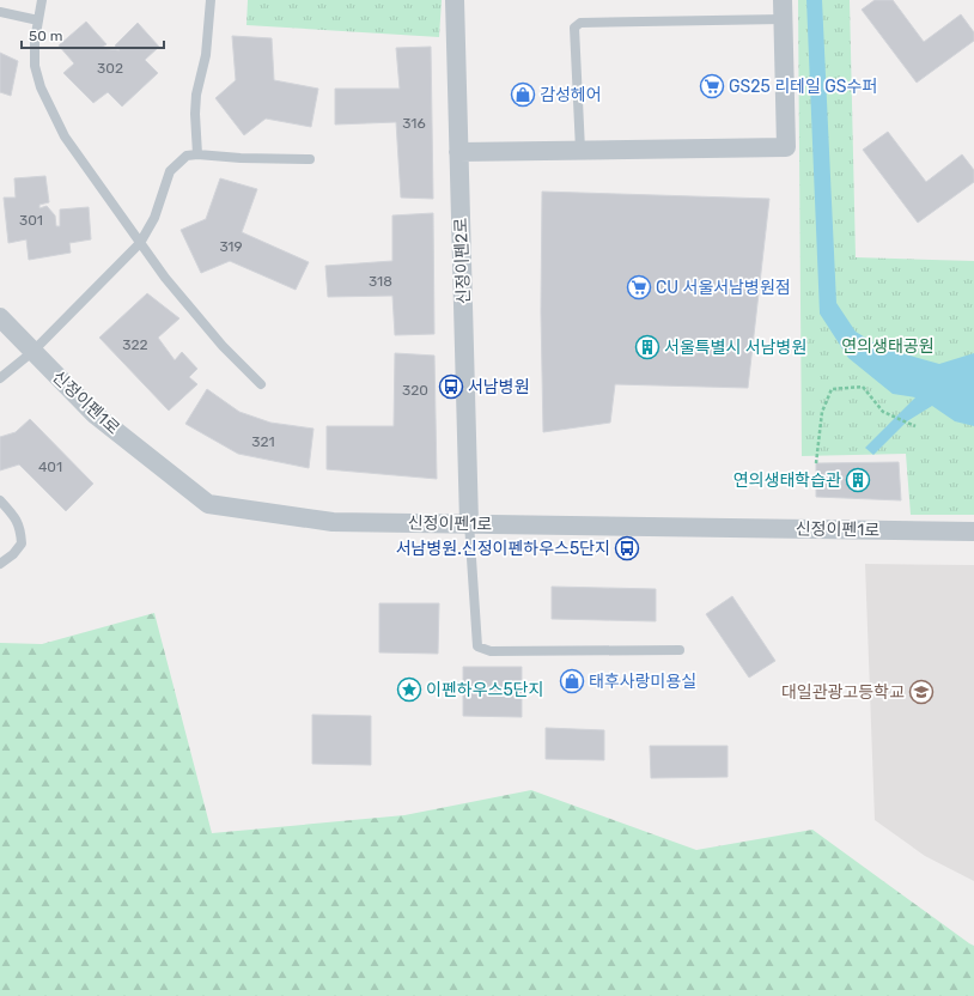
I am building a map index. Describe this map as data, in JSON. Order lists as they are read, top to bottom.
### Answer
{
  "streets": {
    "street": ["신정이펜2로", "신정이펜1로"]
  },
  "crossings": [
    ["신정이펜2로", "신정이펜1로"]
  ],
  "parks": ["연의생태공원"],
  "places": {
    "supermarket": ["GS25 리테일 GS수퍼", "CU 서울서남병원점"],
    "shop": ["감성헤어", "태후사랑미용실"],
    "building": ["서울특별시 서남병원", "연의생태학습관"],
    "bus stop": ["서남병원", "서남병원.신정이펜하우스5단지"],
    "place": ["이펜하우스5단지"],
    "school or university": ["대일관광고등학교"]
  },
  "house_numbers": [
    "302",
    "316",
    "301",
    "319",
    "318",
    "322",
    "320",
    "321",
    "401"
  ],
  "scale_bar": "50 m"
}
